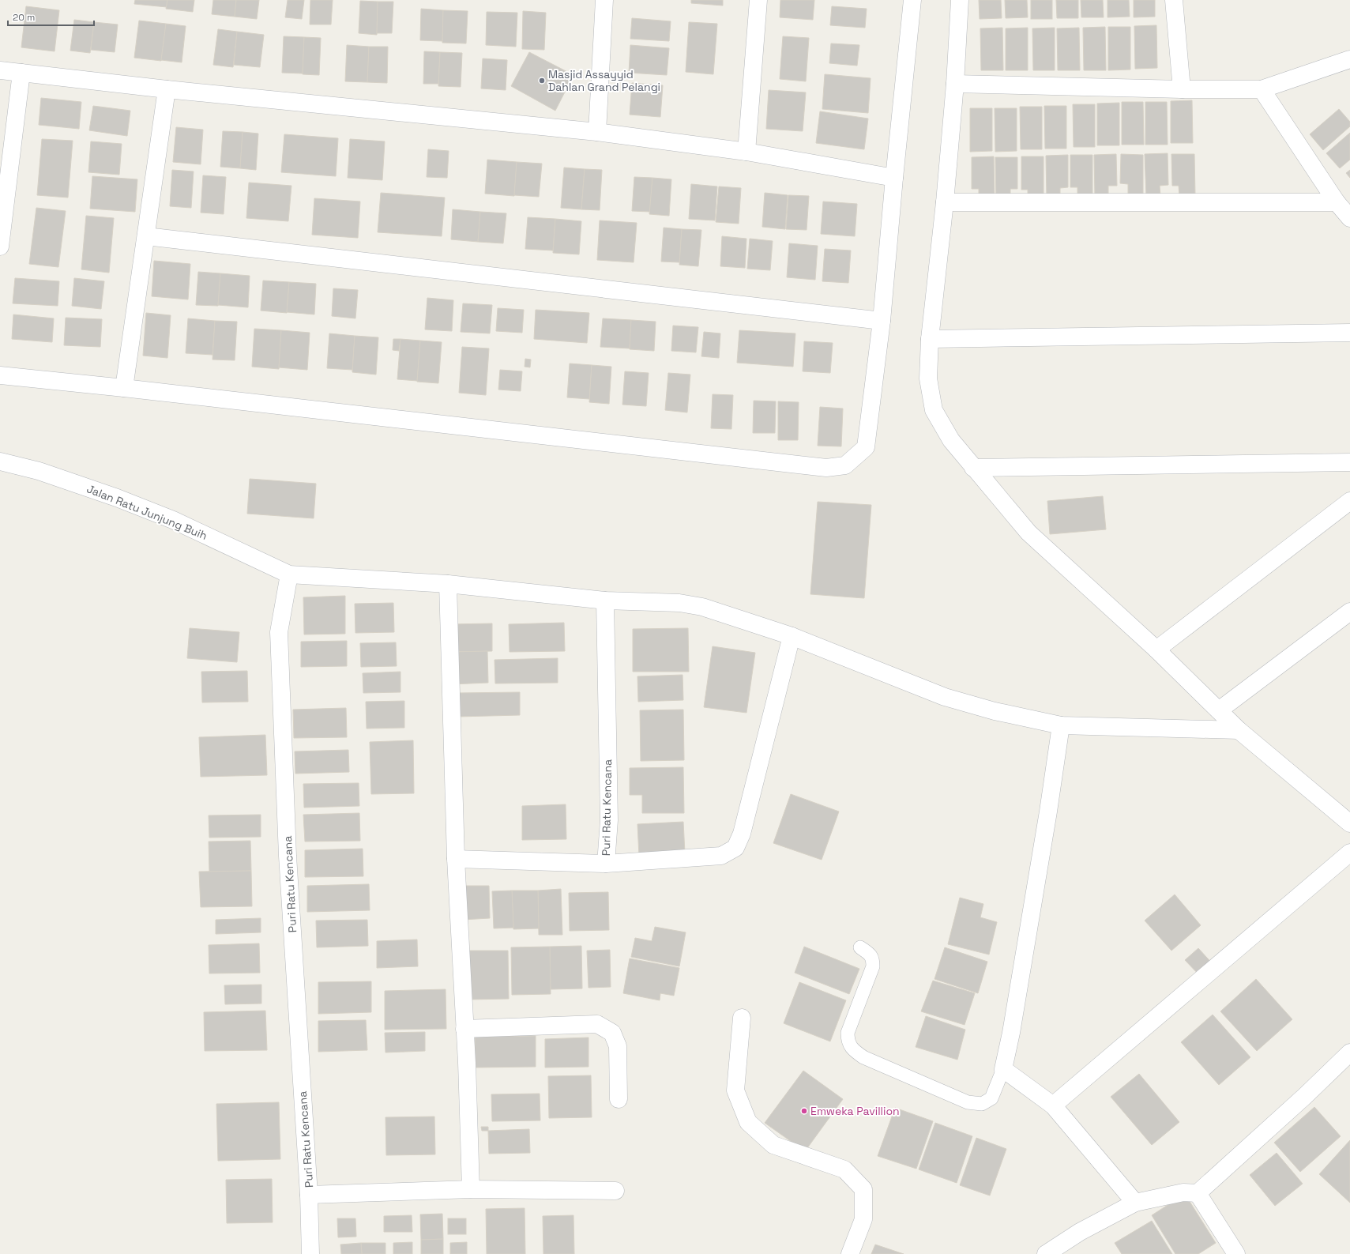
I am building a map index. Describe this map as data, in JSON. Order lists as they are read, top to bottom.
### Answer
{
  "streets": {
    "street": ["Jalan Ratu Junjung Buih", "Puri Ratu Kencana"]
  },
  "crossings": [
    ["Jalan Ratu Junjung Buih", "Puri Ratu Kencana"]
  ],
  "places": ["Masjid Assayyid Dahlan Grand Pelangi", "Emweka Pavillion"],
  "scale_bar": "20 m"
}
